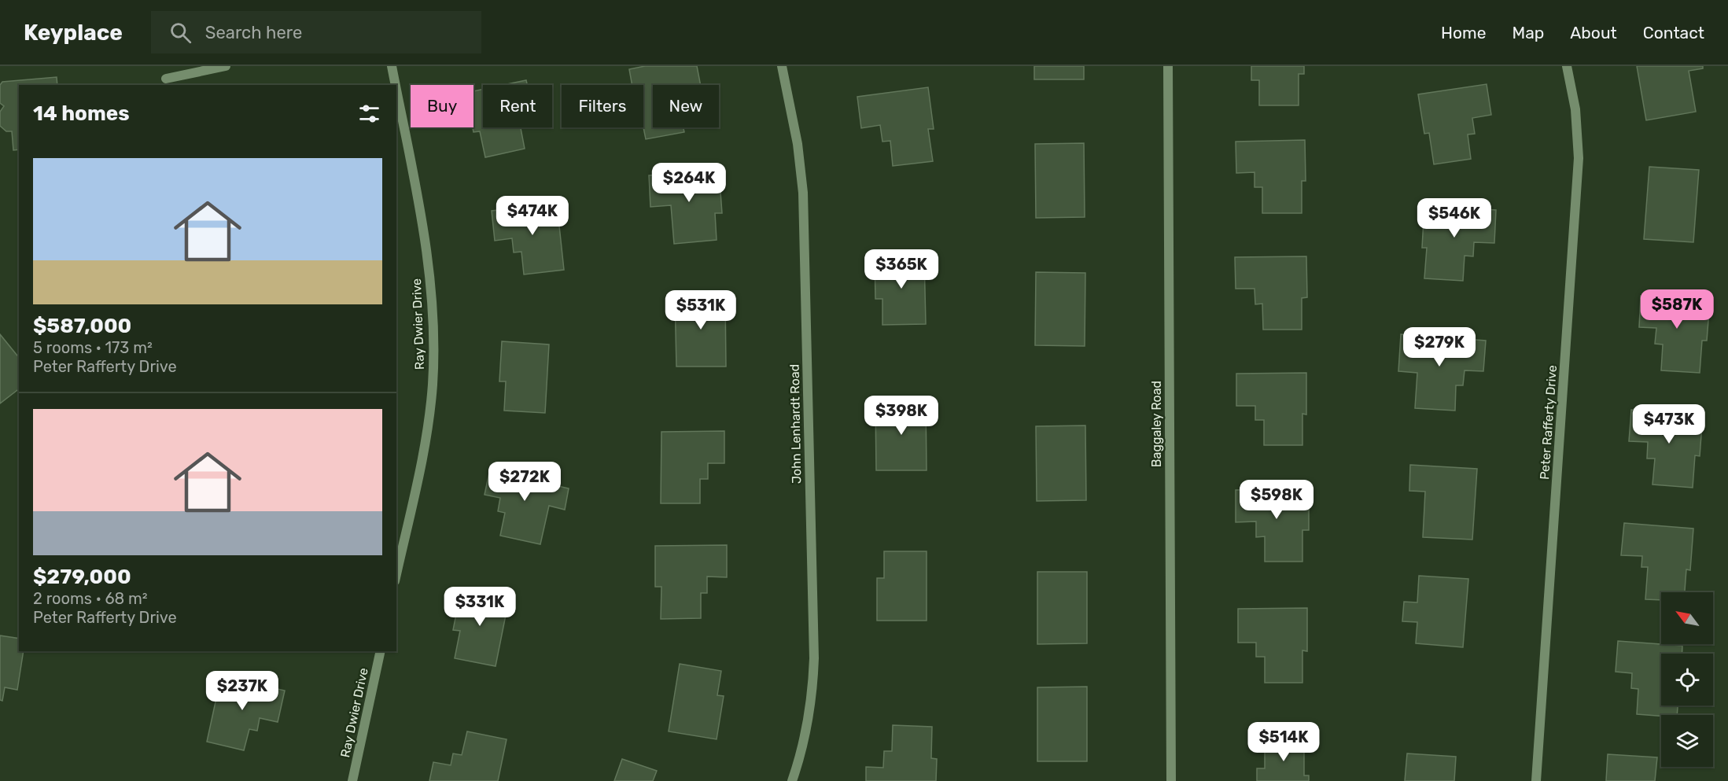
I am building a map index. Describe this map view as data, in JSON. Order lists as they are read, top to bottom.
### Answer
{
  "streets": {
    "street": [
      "Ray Dwier Drive",
      "Peter Rafferty Drive",
      "John Lenhardt Road",
      "Baggaley Road"
    ]
  },
  "north": "top left",
  "page": {
    "header": "Keyplace",
    "search": "Search here",
    "nav": [
      "Home",
      "Map",
      "About",
      "Contact"
    ],
    "chip": [
      "Buy",
      "Rent",
      "Filters",
      "New"
    ],
    "heading": "14 homes",
    "list": [
      {
        "name": "$587,000",
        "note": "5 rooms · 173 m² · Peter Rafferty Drive"
      },
      {
        "name": "$279,000",
        "note": "2 rooms · 68 m² · Peter Rafferty Drive"
      }
    ],
    "price": [
      "$264K",
      "$474K",
      "$546K",
      "$365K",
      "$587K",
      "$531K",
      "$279K",
      "$398K",
      "$473K",
      "$272K",
      "$598K",
      "$331K",
      "$237K",
      "$514K"
    ]
  }
}
